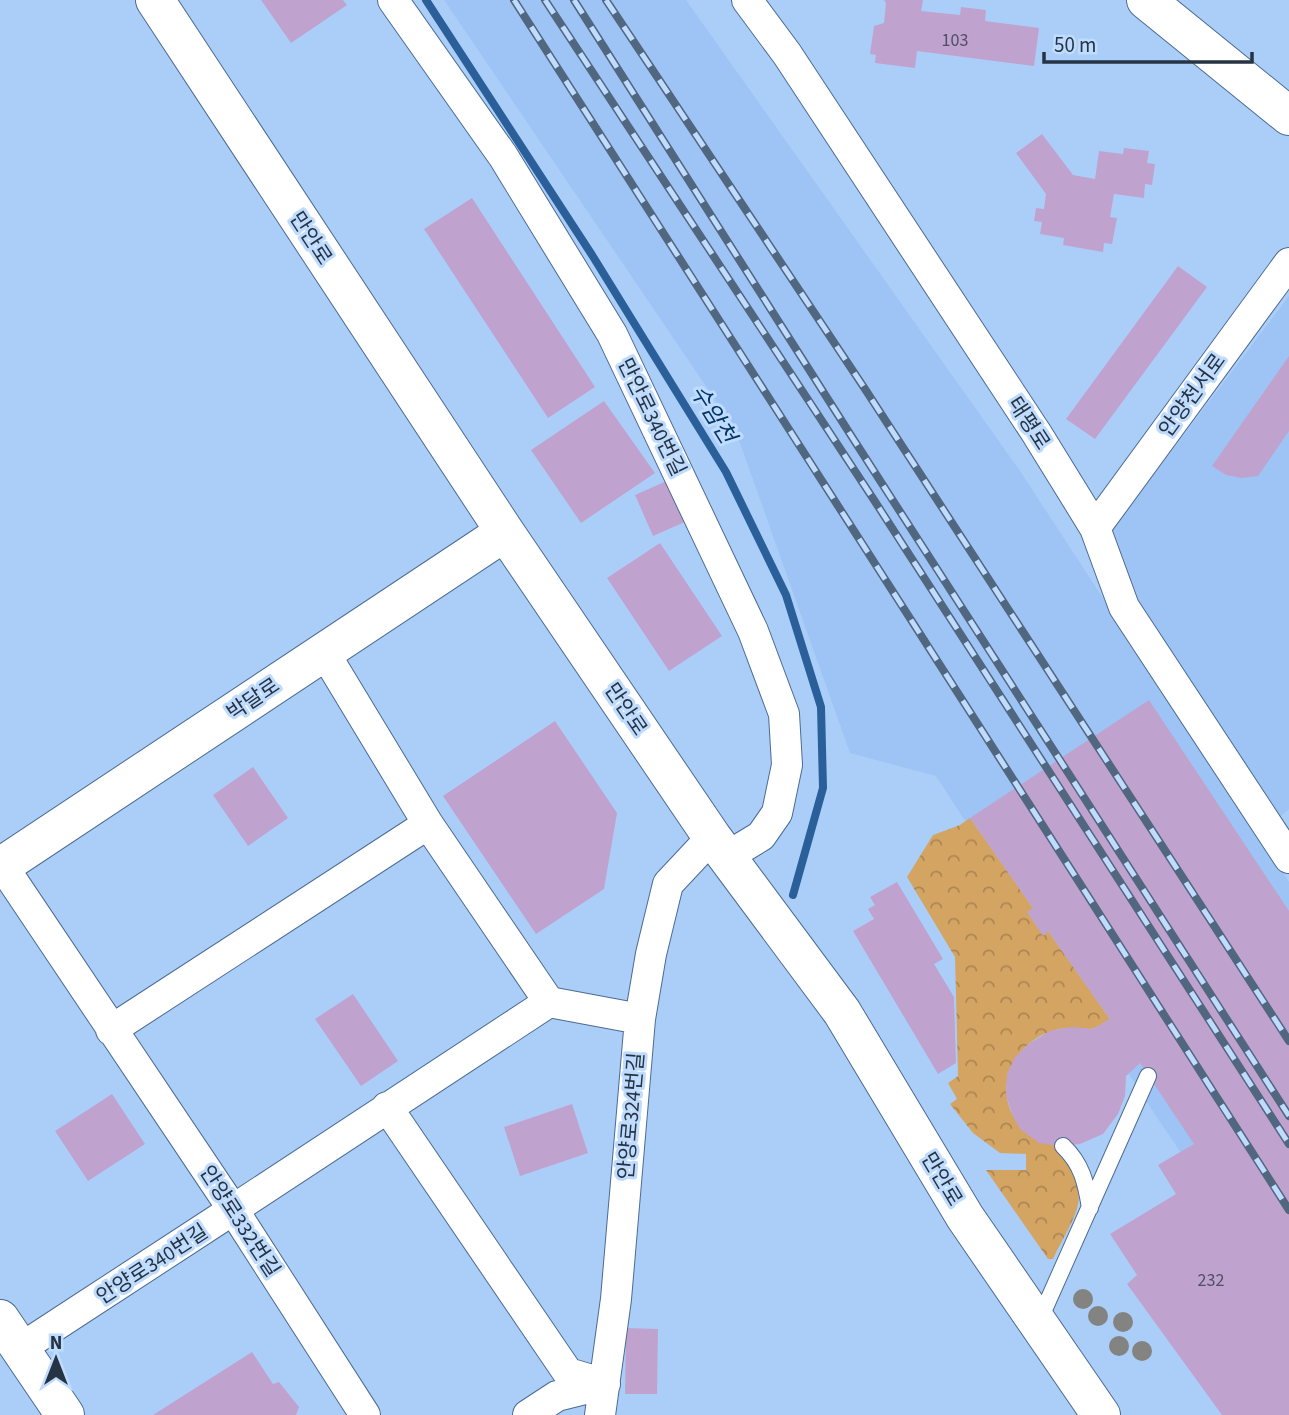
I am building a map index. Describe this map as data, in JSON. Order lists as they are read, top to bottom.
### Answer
{
  "streets": {
    "street": [
      "만안로",
      "안양천서로",
      "만안로340번길",
      "태평로",
      "박달로",
      "안양로324번길",
      "안양로332번길",
      "안양로340번길"
    ]
  },
  "crossings": [
    ["만안로", "만안로340번길"],
    ["만안로", "박달로"],
    ["만안로", "안양로324번길"],
    ["안양천서로", "태평로"],
    ["만안로340번길", "안양로324번길"],
    ["박달로", "안양로332번길"],
    ["안양로332번길", "안양로340번길"]
  ],
  "water": ["수암천"],
  "house_numbers": ["103", "232"],
  "scale_bar": "50 m",
  "north": "top"
}
